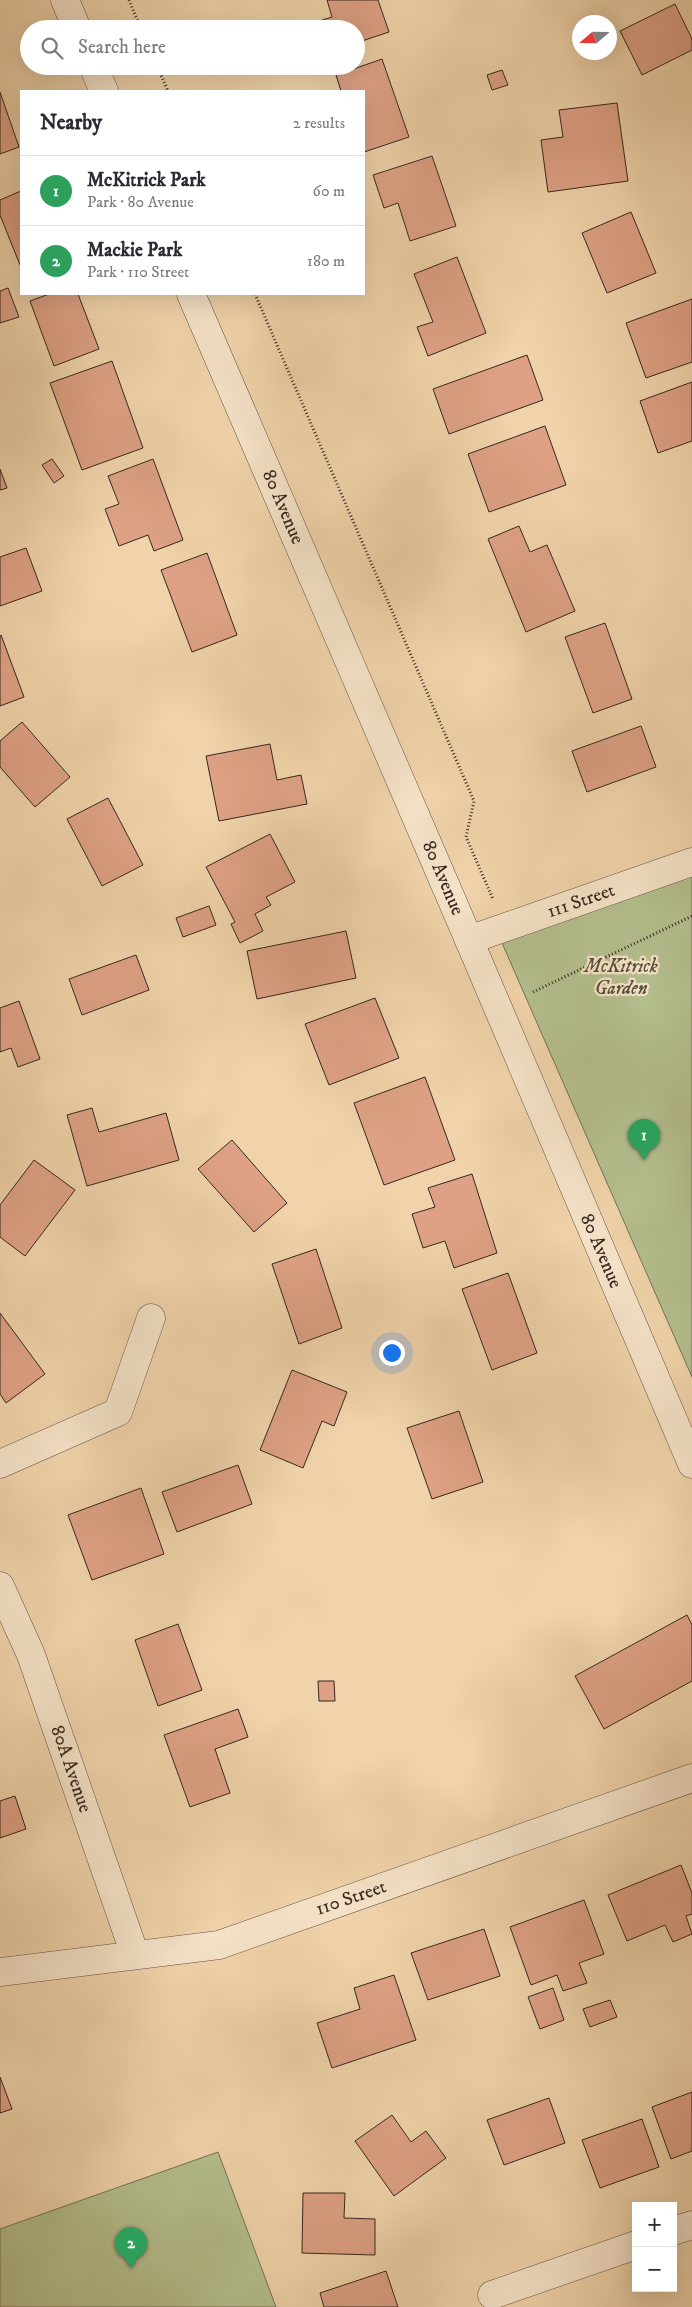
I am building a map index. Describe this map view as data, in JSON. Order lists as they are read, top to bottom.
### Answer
{
  "streets": {
    "street": [
      "80 Avenue",
      "111 Street",
      "80A Avenue",
      "110 Street"
    ]
  },
  "crossings": [
    ["80 Avenue", "111 Street"],
    ["80A Avenue", "110 Street"]
  ],
  "parks": ["McKitrick Garden"],
  "north": "left",
  "page": {
    "search": "Search here",
    "heading": ["Nearby", "2 results"],
    "list": [
      {
        "mark": "1",
        "name": "McKitrick Park",
        "note": "Park · 80 Avenue",
        "value": "60 m"
      },
      {
        "mark": "2",
        "name": "Mackie Park",
        "note": "Park · 110 Street",
        "value": "180 m"
      }
    ],
    "pins": ["1", "2"],
    "map_buttons": ["+", "−"]
  }
}
